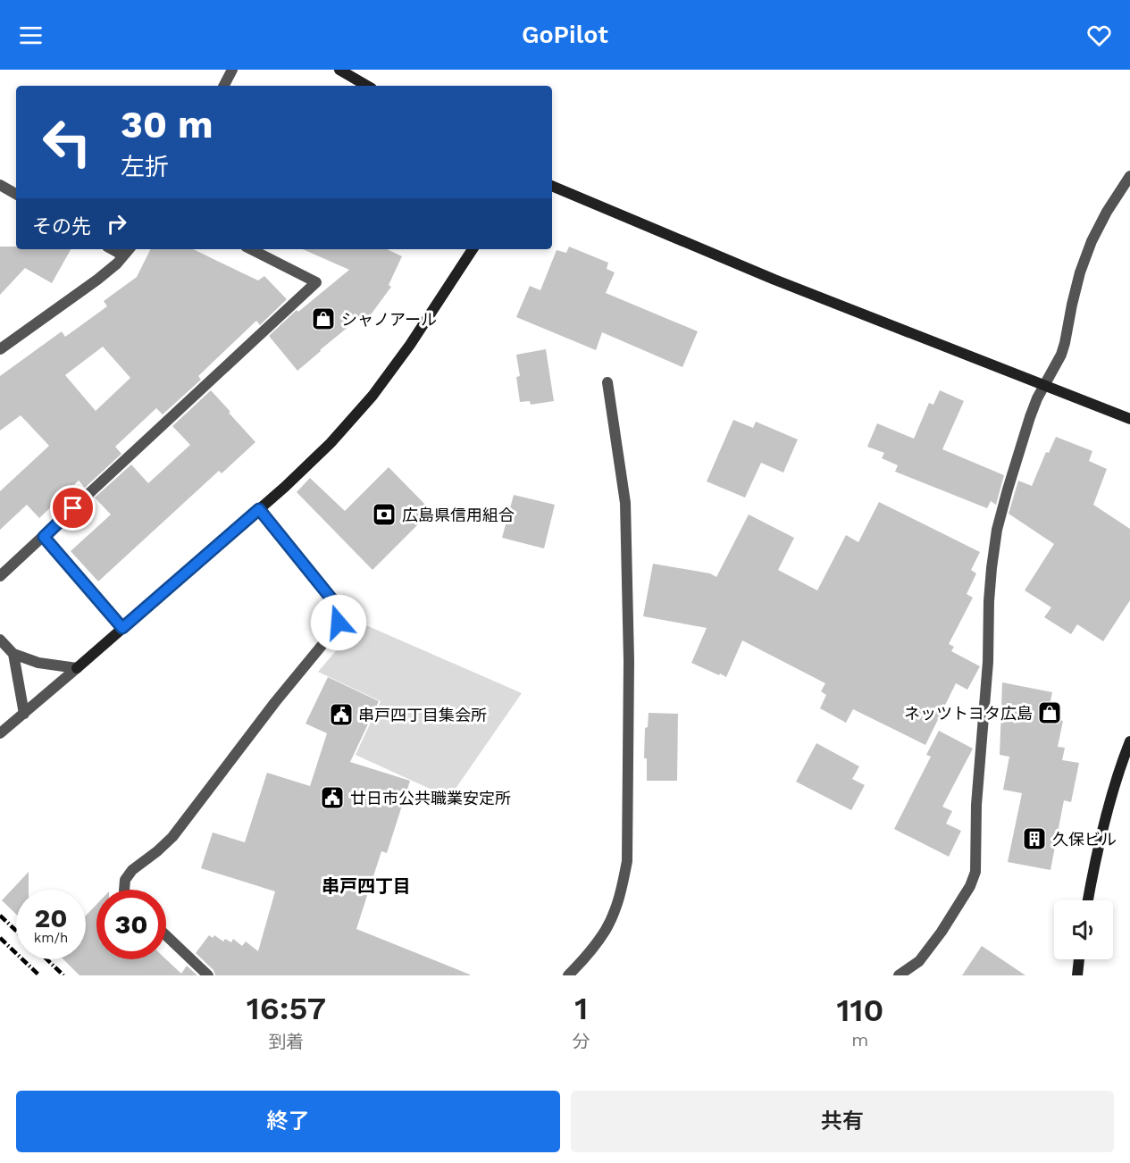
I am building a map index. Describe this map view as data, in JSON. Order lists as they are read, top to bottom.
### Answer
{
  "districts": ["串戸四丁目"],
  "places": {
    "shop": ["シャノアール", "ネッツトヨタ広島"],
    "bank": ["広島県信用組合"],
    "public building": ["串戸四丁目集会所", "廿日市公共職業安定所"],
    "building": ["久保ビル"]
  },
  "page": {
    "header": "GoPilot",
    "turn": ["30 m", "左折"],
    "then": "その先",
    "speed": "20 km/h",
    "limit": "30",
    "eta": [
      "16:57",
      "到着",
      "1",
      "分",
      "110",
      "m"
    ],
    "buttons": ["終了", "共有"]
  }
}
